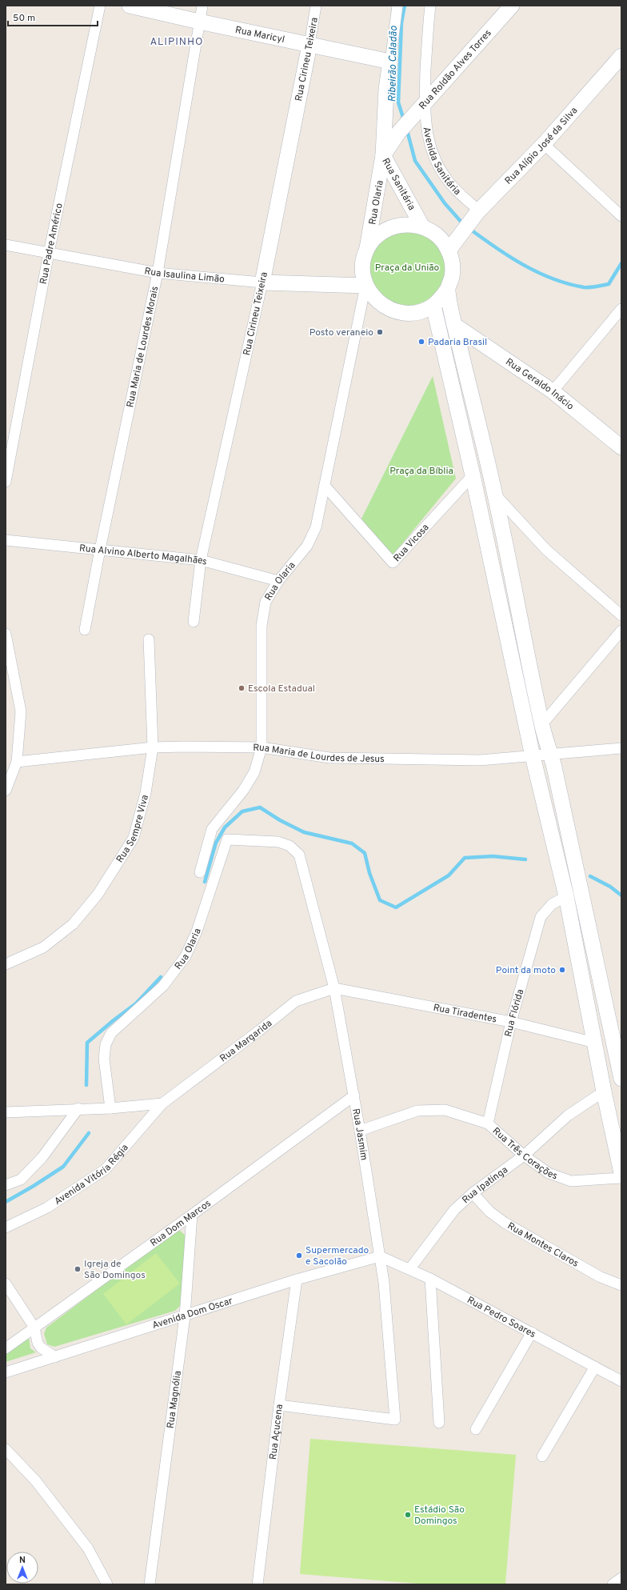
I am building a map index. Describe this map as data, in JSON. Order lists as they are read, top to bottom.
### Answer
{
  "streets": {
    "street": [
      "Rua Maricyl",
      "Rua Cirineu Teixeira",
      "Rua Roldão Alves Torres",
      "Rua Alípio José da Silva",
      "Avenida Sanitária",
      "Rua Sanitária",
      "Rua Olaria",
      "Rua Padre Américo",
      "Rua Isaulina Limão",
      "Rua Maria de Lourdes Morais",
      "Rua Geraldo Inácio",
      "Rua Vicosa",
      "Rua Alvino Alberto Magalhães",
      "Rua Maria de Lourdes de Jesus",
      "Rua Sempre Viva",
      "Rua Tiradentes",
      "Rua Flórida",
      "Rua Margarida",
      "Rua Jasmim",
      "Rua Três Corações",
      "Avenida Vitória Régia",
      "Rua Ipatinga",
      "Rua Dom Marcos",
      "Rua Montes Claros",
      "Avenida Dom Oscar",
      "Rua Pedro Soares",
      "Rua Magnólia",
      "Rua Açucena"
    ]
  },
  "crossings": [
    ["Rua Maricyl", "Rua Cirineu Teixeira"],
    ["Rua Maricyl", "Rua Sanitária"],
    ["Rua Maricyl", "Rua Maria de Lourdes Morais"],
    ["Rua Cirineu Teixeira", "Rua Isaulina Limão"],
    ["Rua Cirineu Teixeira", "Rua Alvino Alberto Magalhães"],
    ["Rua Roldão Alves Torres", "Avenida Sanitária"],
    ["Rua Roldão Alves Torres", "Rua Sanitária"],
    ["Rua Roldão Alves Torres", "Rua Olaria"],
    ["Rua Alípio José da Silva", "Avenida Sanitária"],
    ["Rua Alípio José da Silva", "Rua Sanitária"],
    ["Rua Alípio José da Silva", "Rua Olaria"],
    ["Rua Alípio José da Silva", "Rua Isaulina Limão"],
    ["Rua Sanitária", "Rua Olaria"],
    ["Rua Sanitária", "Rua Isaulina Limão"],
    ["Rua Olaria", "Rua Isaulina Limão"],
    ["Rua Olaria", "Rua Vicosa"],
    ["Rua Olaria", "Rua Alvino Alberto Magalhães"],
    ["Rua Olaria", "Rua Maria de Lourdes de Jesus"],
    ["Rua Olaria", "Rua Jasmim"],
    ["Rua Padre Américo", "Rua Isaulina Limão"],
    ["Rua Isaulina Limão", "Rua Maria de Lourdes Morais"],
    ["Rua Maria de Lourdes Morais", "Rua Alvino Alberto Magalhães"],
    ["Rua Maria de Lourdes de Jesus", "Rua Sempre Viva"],
    ["Rua Tiradentes", "Rua Flórida"],
    ["Rua Tiradentes", "Rua Margarida"],
    ["Rua Tiradentes", "Rua Jasmim"],
    ["Rua Flórida", "Rua Três Corações"],
    ["Rua Margarida", "Rua Jasmim"],
    ["Rua Margarida", "Avenida Vitória Régia"],
    ["Rua Jasmim", "Rua Três Corações"],
    ["Rua Jasmim", "Rua Dom Marcos"],
    ["Rua Jasmim", "Avenida Dom Oscar"],
    ["Rua Jasmim", "Rua Pedro Soares"],
    ["Rua Jasmim", "Rua Açucena"],
    ["Rua Três Corações", "Rua Ipatinga"],
    ["Rua Ipatinga", "Rua Montes Claros"],
    ["Rua Ipatinga", "Rua Pedro Soares"],
    ["Rua Dom Marcos", "Rua Magnólia"],
    ["Avenida Dom Oscar", "Rua Pedro Soares"],
    ["Avenida Dom Oscar", "Rua Magnólia"],
    ["Avenida Dom Oscar", "Rua Açucena"]
  ],
  "districts": ["ALIPINHO"],
  "water": ["Ribeirão Caladão"],
  "parks": ["Praça da União", "Praça da Bíblia"],
  "places": [
    "Posto veraneio",
    "Padaria Brasil",
    "Escola Estadual",
    "Point da moto",
    "Supermercado e Sacolão",
    "Igreja de São Domingos",
    "Estádio São Domingos"
  ],
  "scale_bar": "50 m",
  "north": "top"
}
